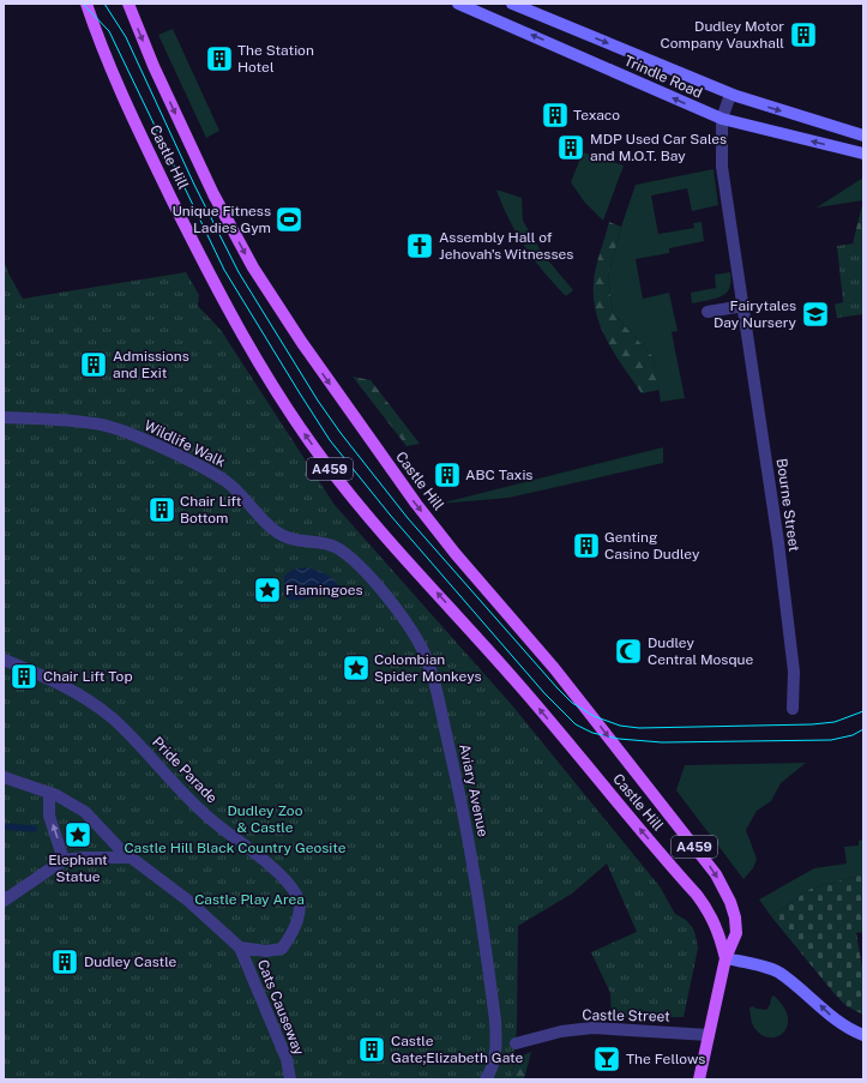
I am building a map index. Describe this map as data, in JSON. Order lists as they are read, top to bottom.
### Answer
{
  "streets": {
    "main road": ["Trindle Road", "Castle Hill", "A459"],
    "street": [
      "Wildlife Walk",
      "Bourne Street",
      "Pride Parade",
      "Aviary Avenue",
      "Cats Causeway",
      "Castle Street"
    ]
  },
  "crossings": [
    ["Trindle Road", "Bourne Street"],
    ["Castle Hill", "A459"],
    ["Wildlife Walk", "Aviary Avenue"],
    ["A459", "Castle Street"],
    ["Pride Parade", "Cats Causeway"]
  ],
  "parks": ["Dudley Zoo & Castle", "Castle Hill Black Country Geosite", "Castle Play Area"],
  "places": {
    "building": [
      "Dudley Motor Company Vauxhall",
      "The Station Hotel",
      "Texaco",
      "MDP Used Car Sales and M.O.T. Bay",
      "Admissions and Exit",
      "ABC Taxis",
      "Chair Lift Bottom",
      "Genting Casino Dudley",
      "Chair Lift Top",
      "Dudley Castle",
      "Castle Gate;Elizabeth Gate"
    ],
    "sports": ["Unique Fitness Ladies Gym"],
    "church": ["Assembly Hall of Jehovah's Witnesses"],
    "school or university": ["Fairytales Day Nursery"],
    "place": ["Flamingoes", "Colombian Spider Monkeys", "Elephant Statue"],
    "mosque": ["Dudley Central Mosque"],
    "bar": ["The Fellows"]
  }
}
